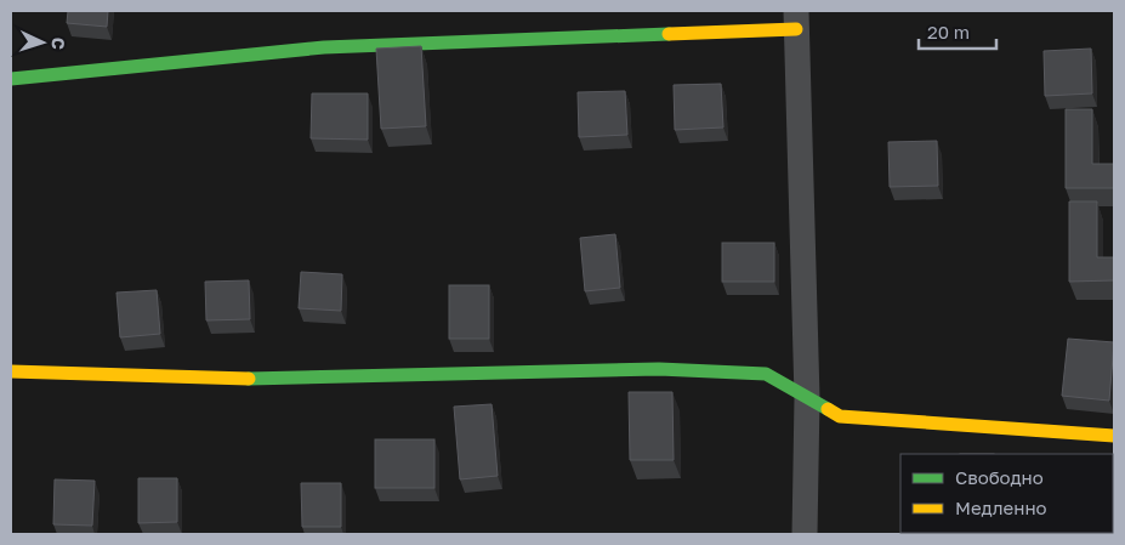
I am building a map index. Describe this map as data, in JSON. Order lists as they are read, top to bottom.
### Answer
{
  "legend": ["Свободно", "Медленно"],
  "scale_bar": "20 m",
  "north": "right"
}
